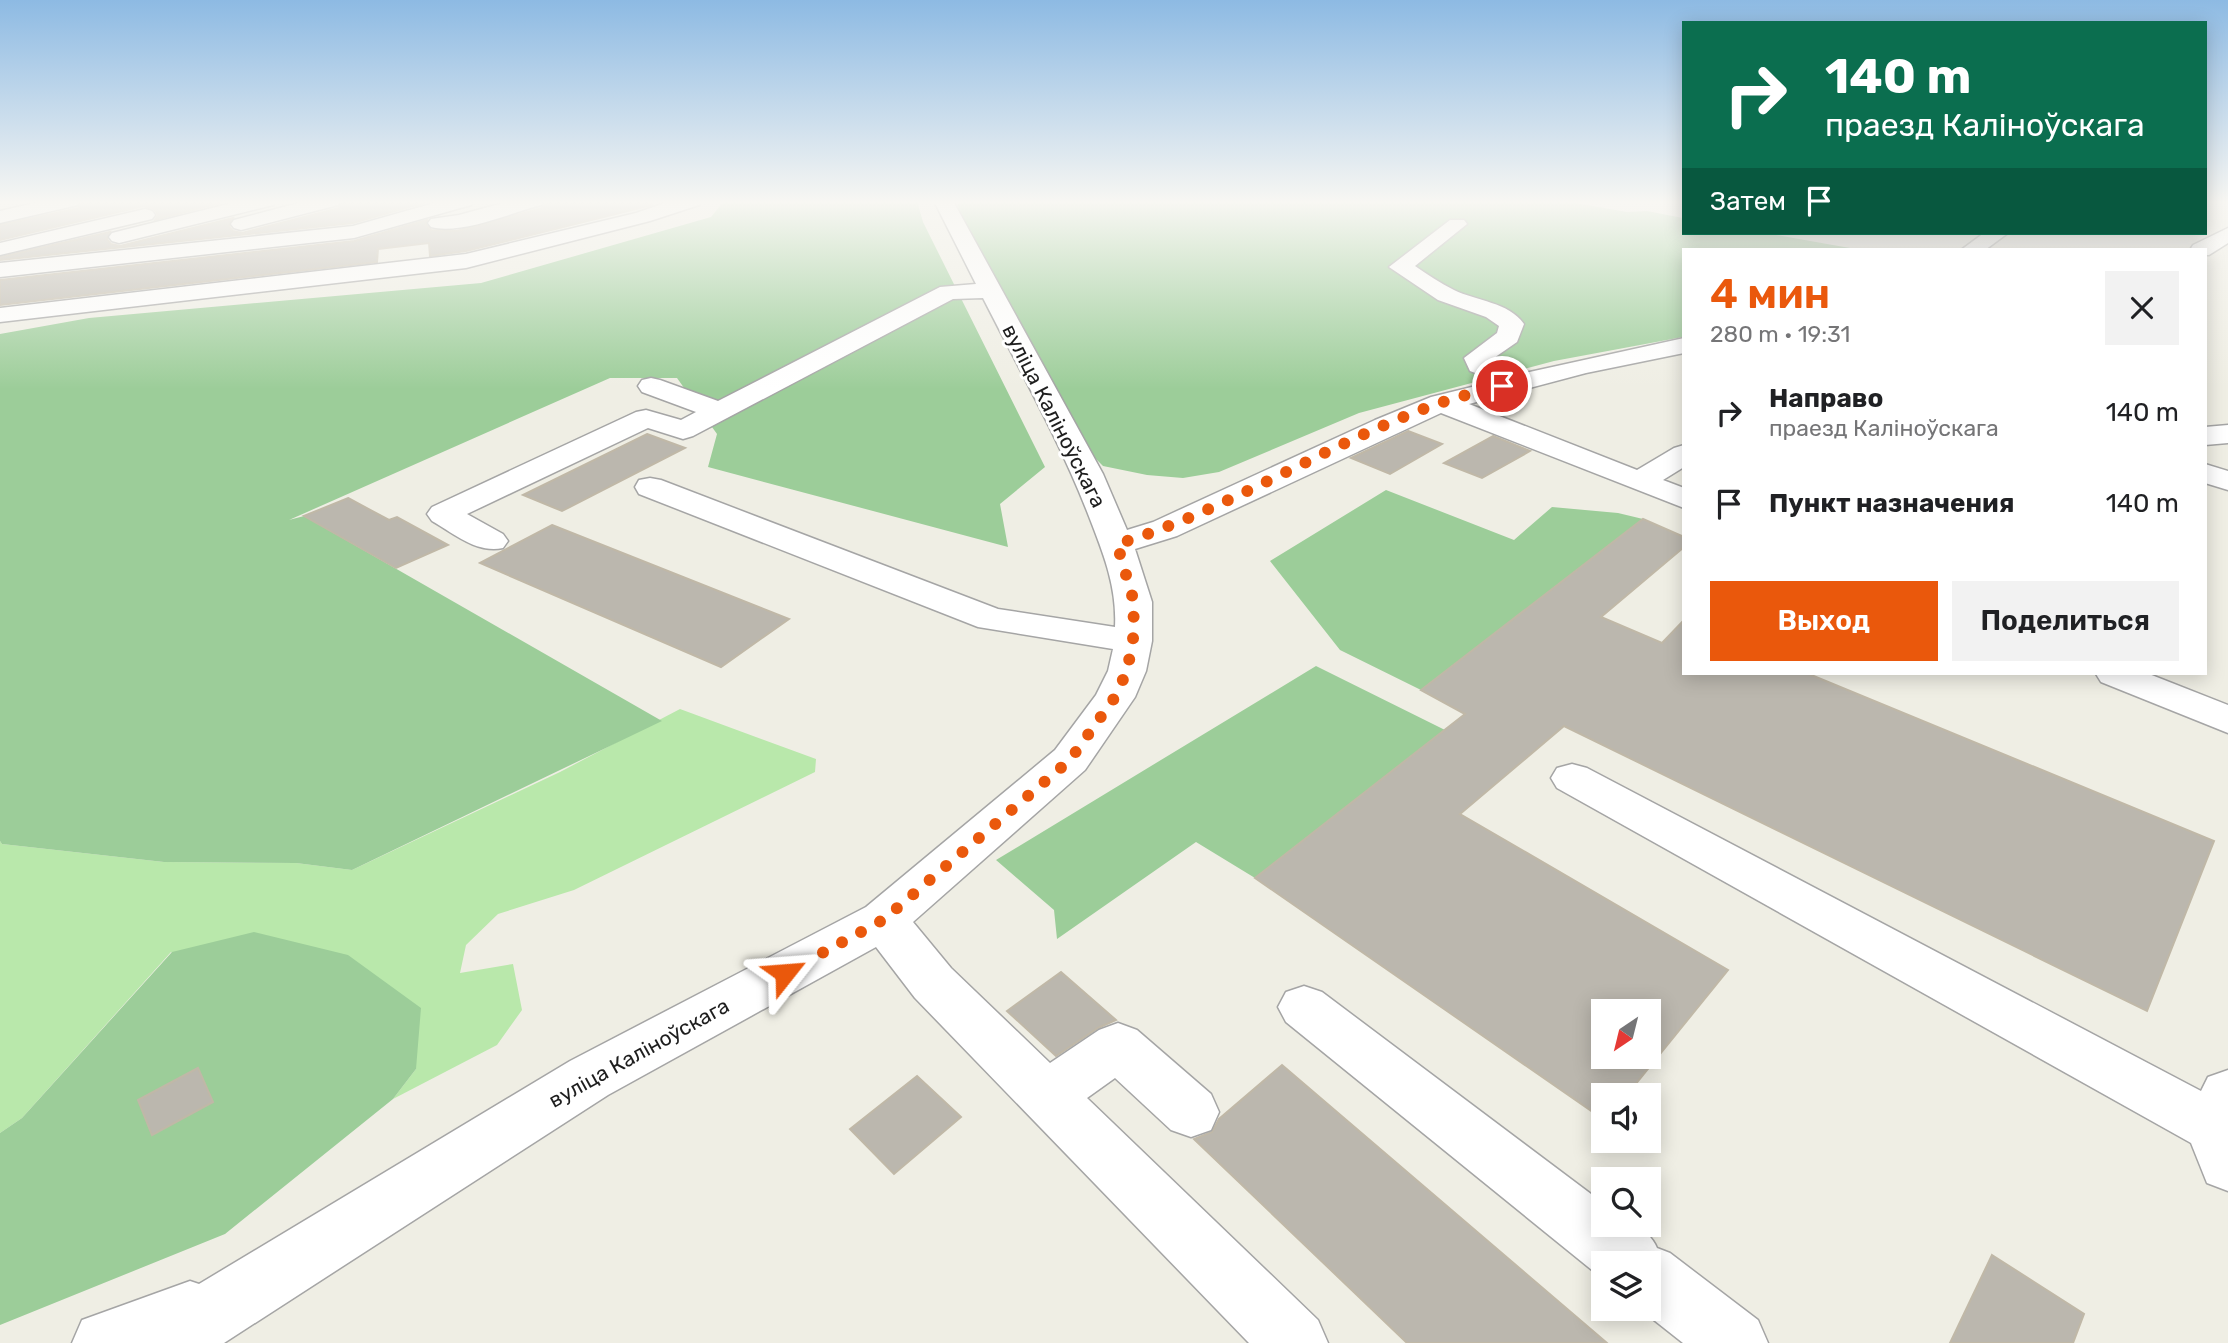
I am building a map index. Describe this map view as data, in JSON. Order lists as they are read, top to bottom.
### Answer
{
  "streets": {
    "street": ["вуліца Каліноўскага"]
  },
  "north": "bottom left",
  "page": {
    "turn": ["140 m", "праезд Каліноўскага"],
    "then": "Затем",
    "heading": ["4 мин", "280 m · 19:31"],
    "list": [
      {
        "name": "Направо",
        "note": "праезд Каліноўскага",
        "value": "140 m"
      },
      {
        "name": "Пункт назначения",
        "value": "140 m"
      }
    ],
    "buttons": ["Выход", "Поделиться"]
  }
}
